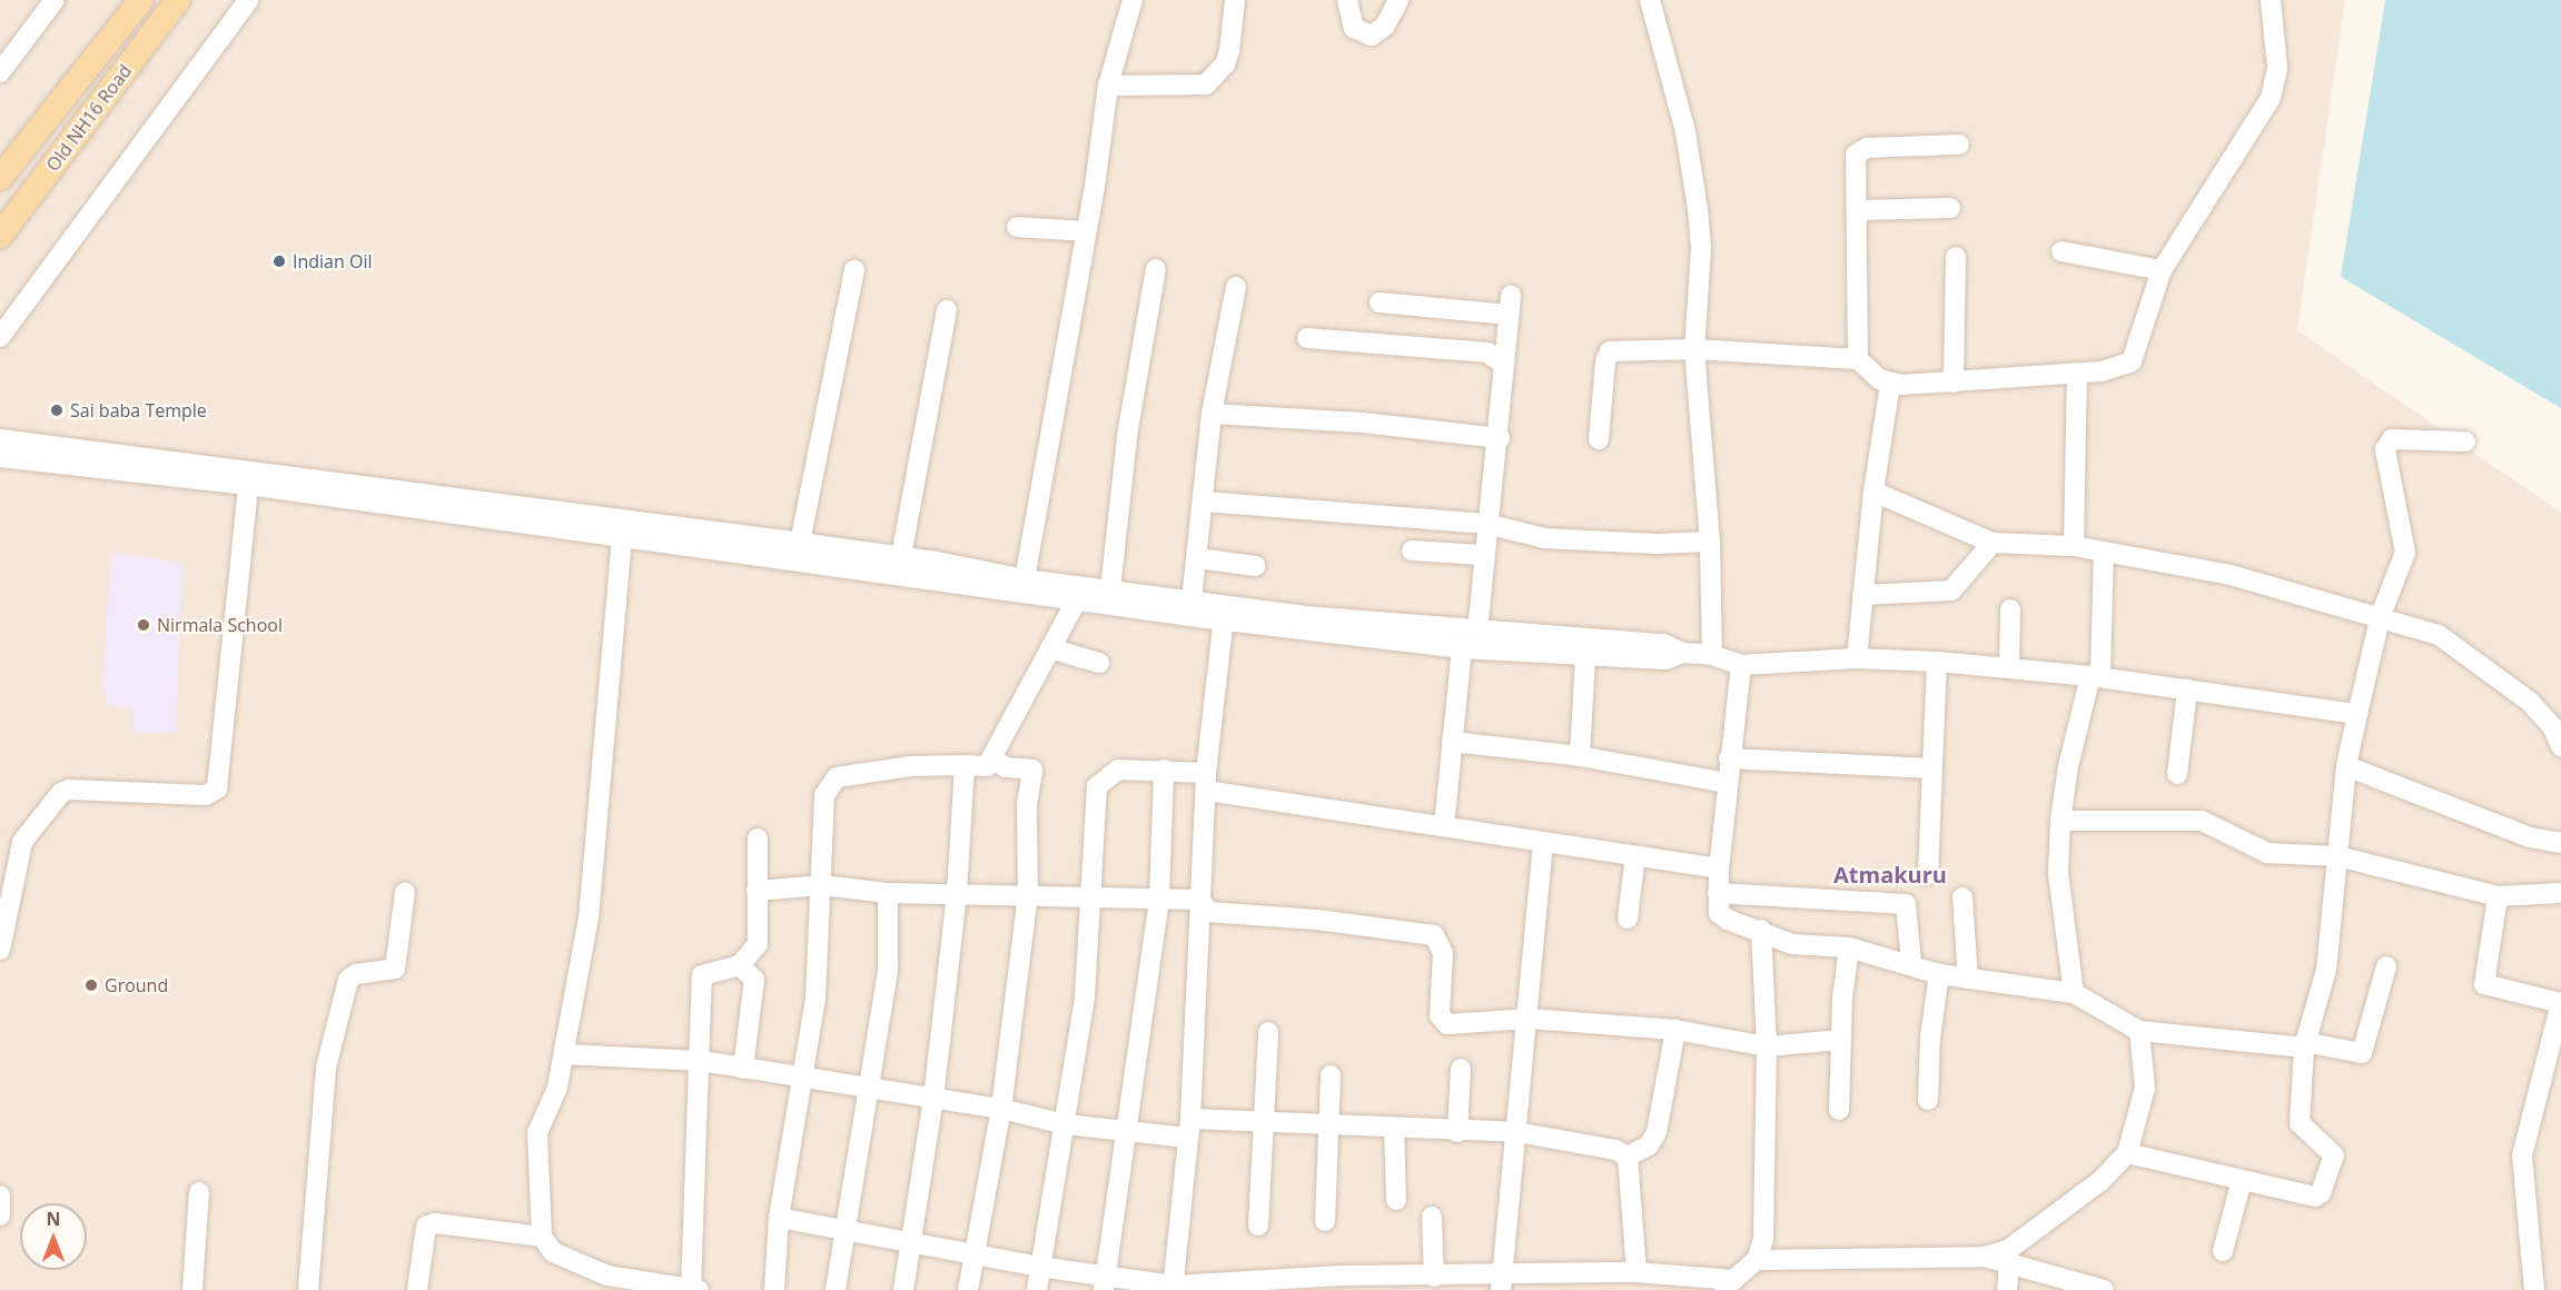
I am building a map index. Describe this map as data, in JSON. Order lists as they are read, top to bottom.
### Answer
{
  "streets": {
    "main road": ["Old NH16 Road"]
  },
  "districts": ["Atmakuru"],
  "places": [
    "Indian Oil",
    "Sai baba Temple",
    "Nirmala School",
    "Ground"
  ],
  "north": "top"
}
